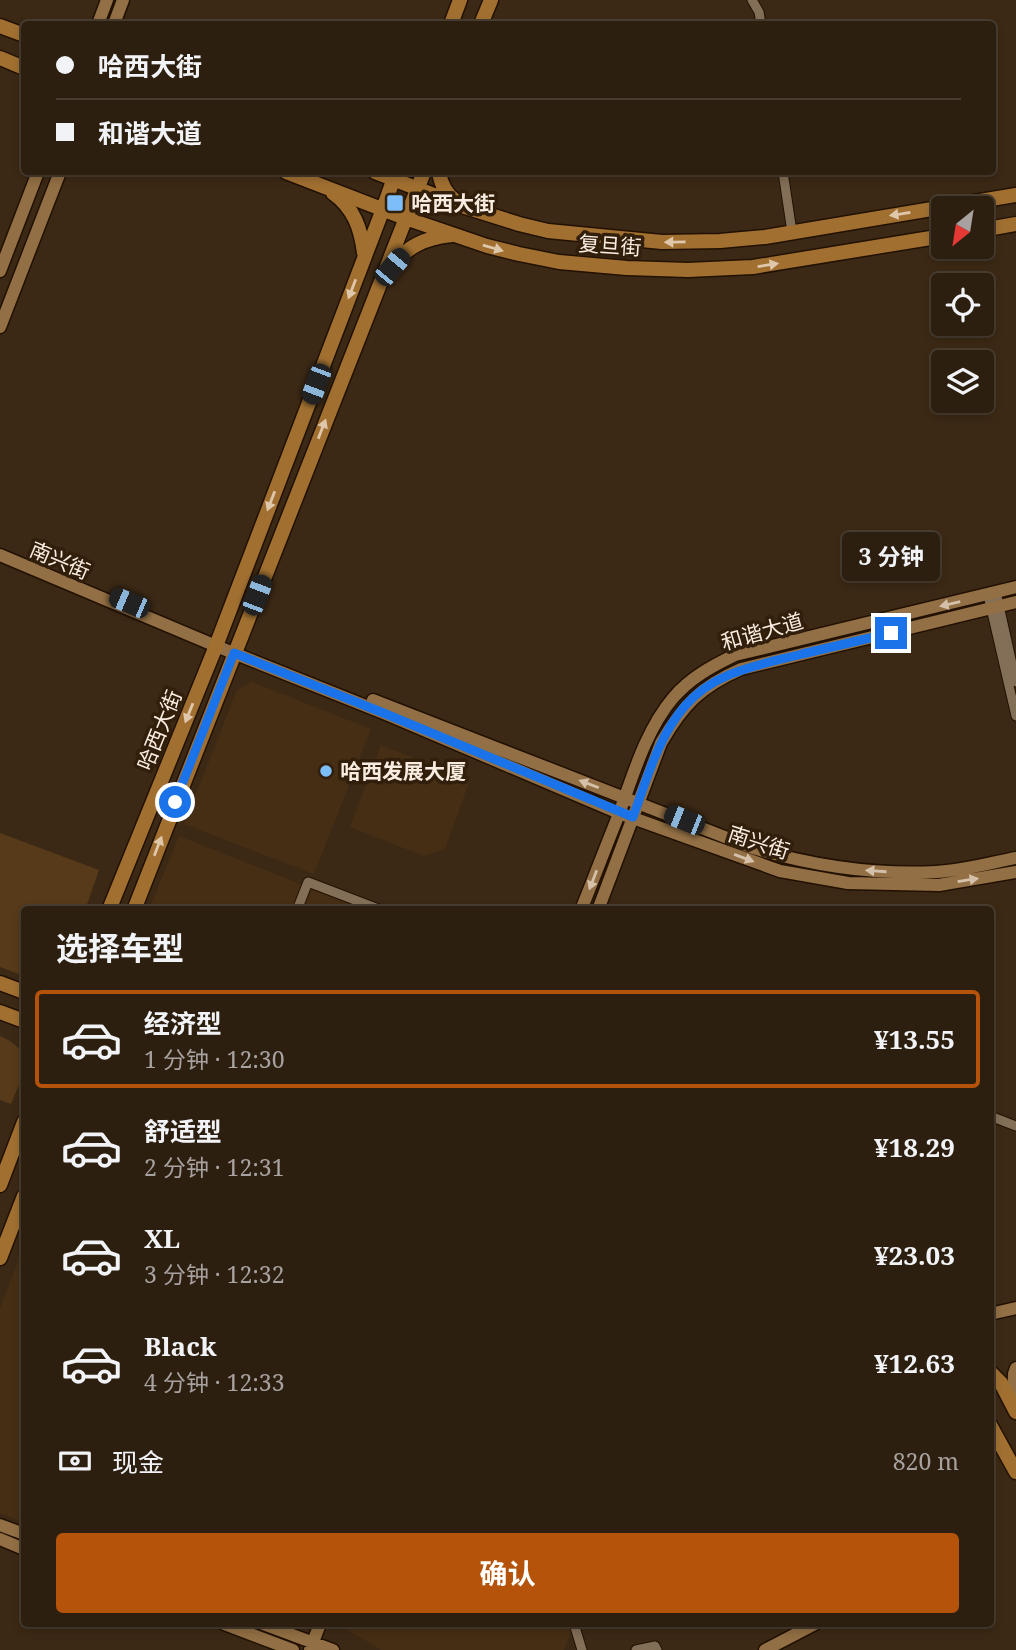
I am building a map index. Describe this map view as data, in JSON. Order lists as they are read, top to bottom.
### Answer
{
  "streets": {
    "main road": ["复旦街", "哈西大街"],
    "street": ["南兴街", "和谐大道"]
  },
  "crossings": [
    ["复旦街", "哈西大街"],
    ["南兴街", "和谐大道"],
    ["南兴街", "哈西大街"]
  ],
  "places": {
    "transit": ["哈西大街"],
    "other": ["哈西发展大厦"]
  },
  "north": "bottom left",
  "page": {
    "banner": ["哈西大街", "和谐大道"],
    "bubble": "3 分钟",
    "heading": "选择车型",
    "list": [
      {
        "name": "经济型",
        "note": "1 分钟 · 12:30",
        "value": "¥13.55"
      },
      {
        "name": "舒适型",
        "note": "2 分钟 · 12:31",
        "value": "¥18.29"
      },
      {
        "name": "XL",
        "note": "3 分钟 · 12:32",
        "value": "¥23.03"
      },
      {
        "name": "Black",
        "note": "4 分钟 · 12:33",
        "value": "¥12.63"
      }
    ],
    "pay": ["现金", "820 m"],
    "buttons": "确认"
  }
}
